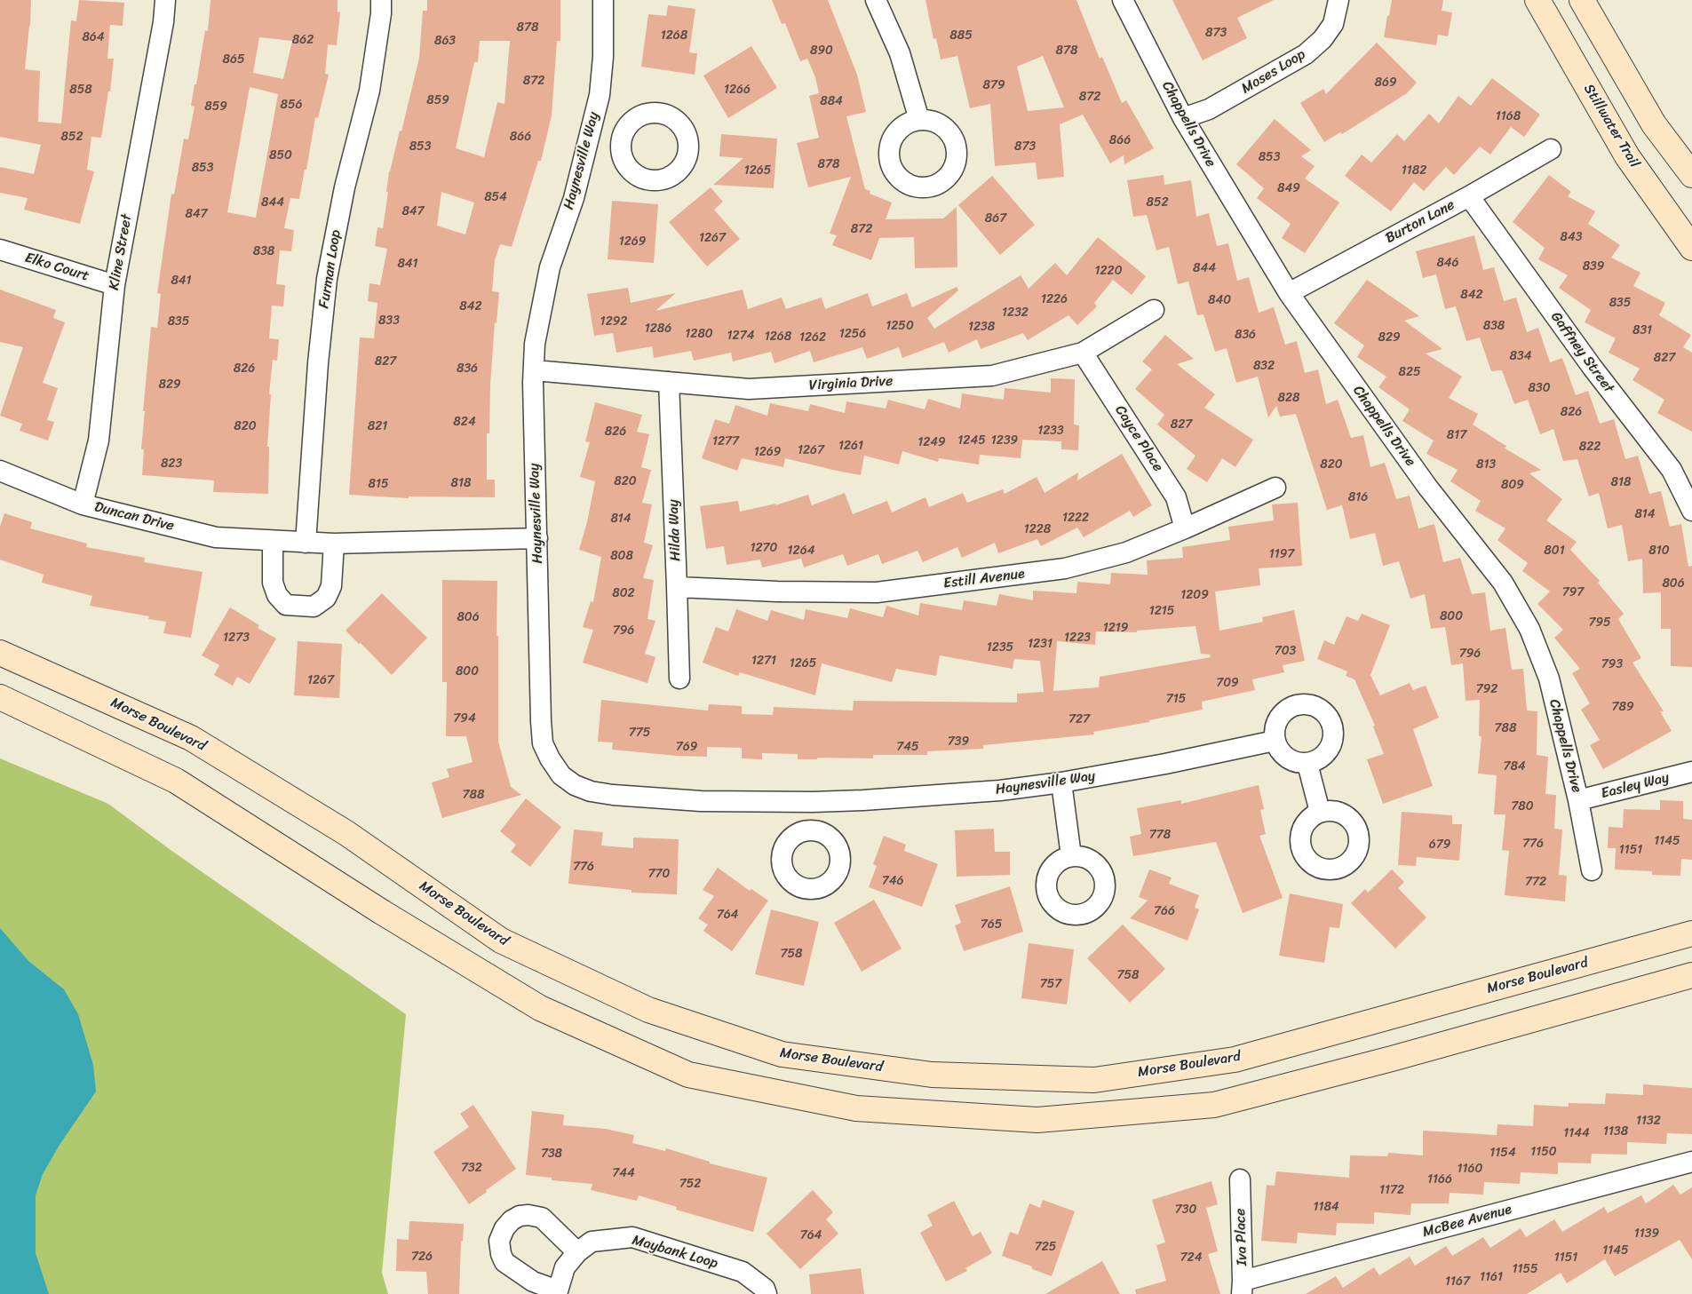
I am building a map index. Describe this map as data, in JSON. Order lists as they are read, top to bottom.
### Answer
{
  "streets": {
    "main road": ["Stillwater Trail", "Morse Boulevard"],
    "street": [
      "Moses Loop",
      "Chappells Drive",
      "Haynesville Way",
      "Burton Lane",
      "Kline Street",
      "Elko Court",
      "Furman Loop",
      "Gaffney Street",
      "Virginia Drive",
      "Cayce Place",
      "Duncan Drive",
      "Hilda Way",
      "Estill Avenue",
      "Easley Way",
      "McBee Avenue",
      "Iva Place",
      "Maybank Loop"
    ]
  },
  "crossings": [
    ["Moses Loop", "Chappells Drive"],
    ["Chappells Drive", "Burton Lane"],
    ["Chappells Drive", "Easley Way"],
    ["Haynesville Way", "Virginia Drive"],
    ["Haynesville Way", "Duncan Drive"],
    ["Burton Lane", "Gaffney Street"],
    ["Kline Street", "Elko Court"],
    ["Kline Street", "Duncan Drive"],
    ["Furman Loop", "Duncan Drive"],
    ["Virginia Drive", "Cayce Place"],
    ["Virginia Drive", "Hilda Way"],
    ["Cayce Place", "Estill Avenue"],
    ["Hilda Way", "Estill Avenue"],
    ["McBee Avenue", "Iva Place"]
  ],
  "house_numbers": [
    "878",
    "873",
    "1268",
    "885",
    "864",
    "862",
    "863",
    "890",
    "878",
    "865",
    "872",
    "869",
    "879",
    "858",
    "1266",
    "872",
    "859",
    "884",
    "856",
    "859",
    "1168",
    "852",
    "866",
    "866",
    "853",
    "873",
    "850",
    "853",
    "878",
    "853",
    "1265",
    "1182",
    "849",
    "854",
    "844",
    "852",
    "847",
    "847",
    "867",
    "872",
    "843",
    "1267",
    "1269",
    "838",
    "846",
    "841",
    "839",
    "844",
    "1220",
    "841",
    "842",
    "1226",
    "840",
    "835",
    "842",
    "1232",
    "833",
    "835",
    "1292",
    "1250",
    "838",
    "1238",
    "1286",
    "831",
    "1280",
    "1256",
    "836",
    "1274",
    "1268",
    "1262",
    "829",
    "834",
    "827",
    "827",
    "832",
    "826",
    "836",
    "825",
    "829",
    "830",
    "828",
    "826",
    "824",
    "827",
    "820",
    "821",
    "1233",
    "826",
    "817",
    "1245",
    "1239",
    "1277",
    "1249",
    "1261",
    "822",
    "1267",
    "1269",
    "823",
    "820",
    "813",
    "820",
    "818",
    "818",
    "815",
    "809",
    "816",
    "814",
    "1222",
    "814",
    "1228",
    "1270",
    "1264",
    "801",
    "810",
    "1197",
    "808",
    "806",
    "797",
    "802",
    "1209",
    "1215",
    "800",
    "806",
    "795",
    "1219",
    "796",
    "1273",
    "1223",
    "1231",
    "1235",
    "703",
    "796",
    "1271",
    "1265",
    "793",
    "800",
    "1267",
    "709",
    "792",
    "715",
    "789",
    "794",
    "727",
    "788",
    "775",
    "739",
    "769",
    "745",
    "784",
    "788",
    "780",
    "778",
    "1145",
    "776",
    "679",
    "1151",
    "776",
    "770",
    "746",
    "772",
    "766",
    "764",
    "765",
    "758",
    "758",
    "757",
    "1132",
    "1138",
    "1144",
    "1150",
    "1154",
    "738",
    "732",
    "1160",
    "744",
    "1166",
    "752",
    "1172",
    "1184",
    "730",
    "1139",
    "764",
    "725",
    "1145",
    "726",
    "724",
    "1151",
    "1155",
    "1161",
    "1167"
  ]
}
